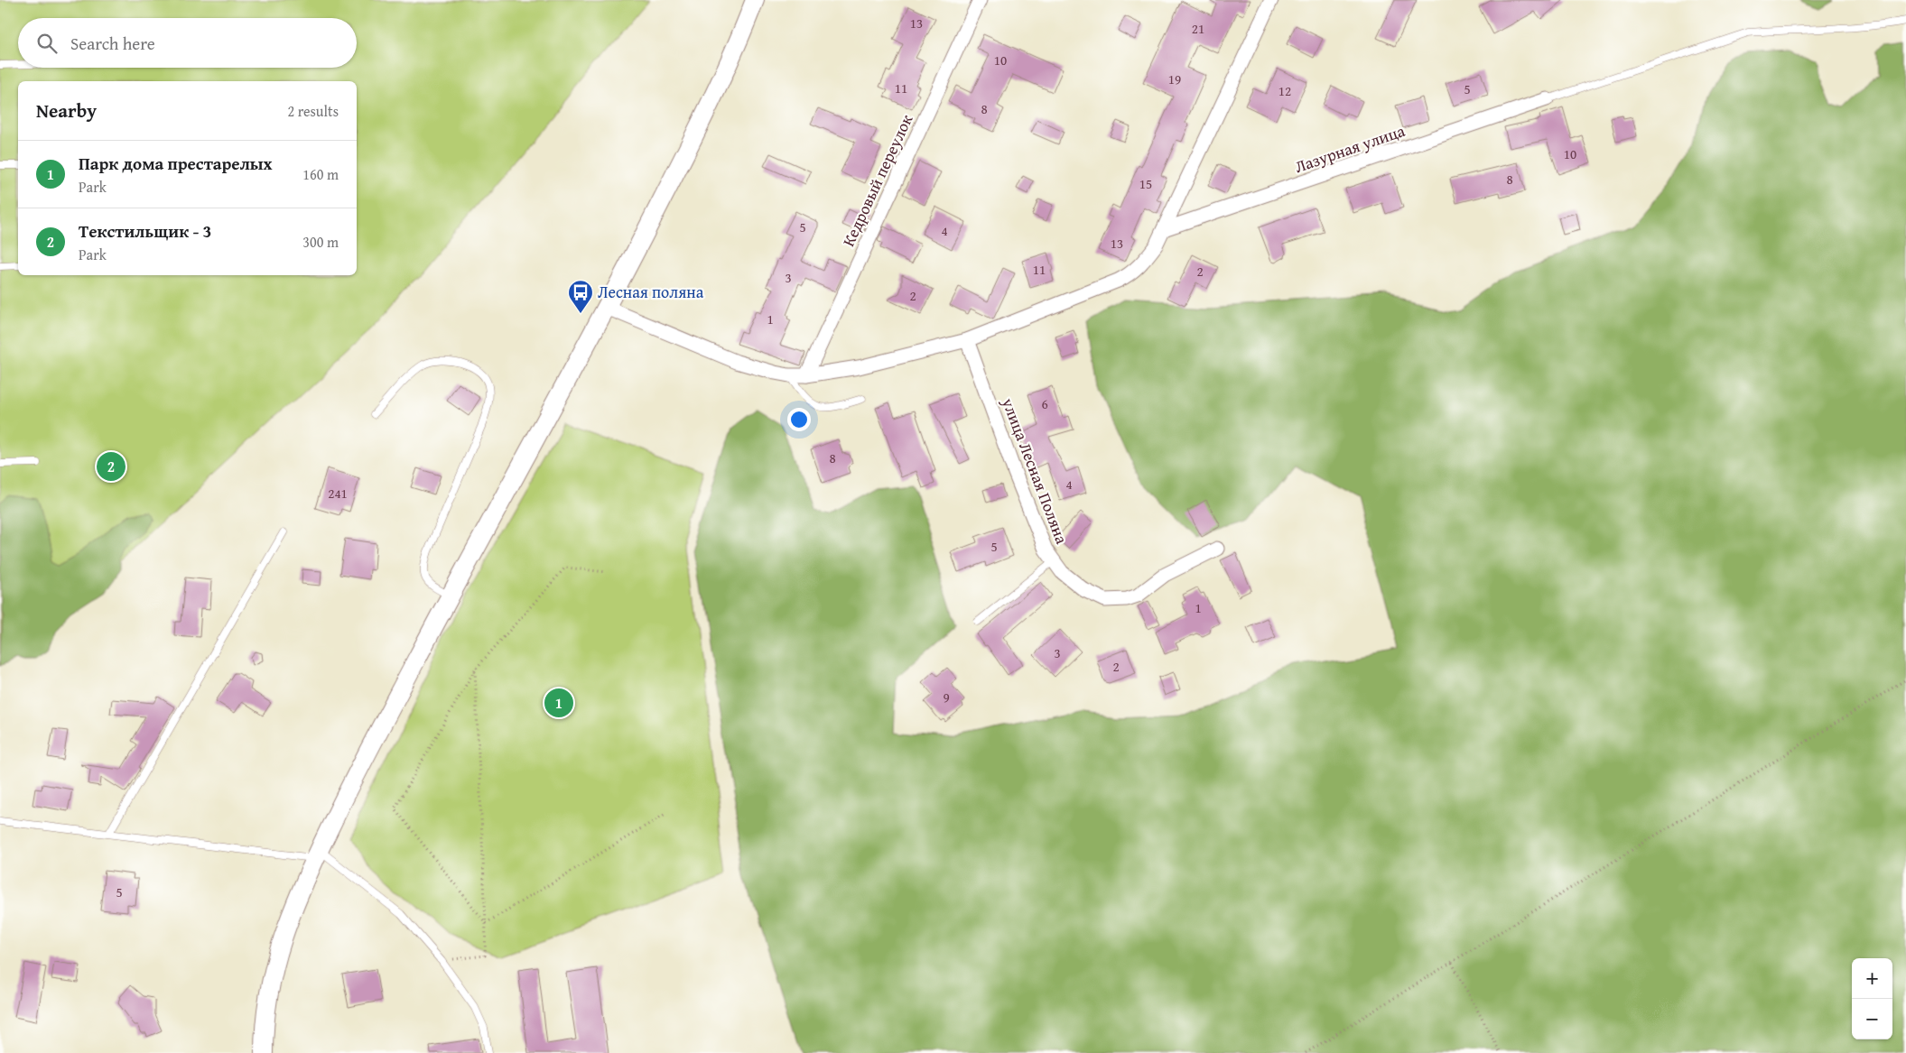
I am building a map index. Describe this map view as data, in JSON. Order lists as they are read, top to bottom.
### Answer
{
  "streets": {
    "street": ["Лазурная улица", "Кедровый переулок", "улица Лесная Поляна"]
  },
  "places": {
    "bus stop": ["Лесная поляна"]
  },
  "house_numbers": [
    "13",
    "21",
    "10",
    "19",
    "11",
    "5",
    "12",
    "8",
    "10",
    "8",
    "15",
    "5",
    "4",
    "13",
    "11",
    "2",
    "3",
    "2",
    "1",
    "6",
    "8",
    "4",
    "241",
    "5",
    "1",
    "3",
    "2",
    "9",
    "5"
  ],
  "page": {
    "search": "Search here",
    "heading": ["Nearby", "2 results"],
    "list": [
      {
        "mark": "1",
        "name": "Парк дома престарелых",
        "note": "Park",
        "value": "160 m"
      },
      {
        "mark": "2",
        "name": "Текстильщик - 3",
        "note": "Park",
        "value": "300 m"
      }
    ],
    "pins": ["2", "1"],
    "map_buttons": ["+", "−"]
  }
}
